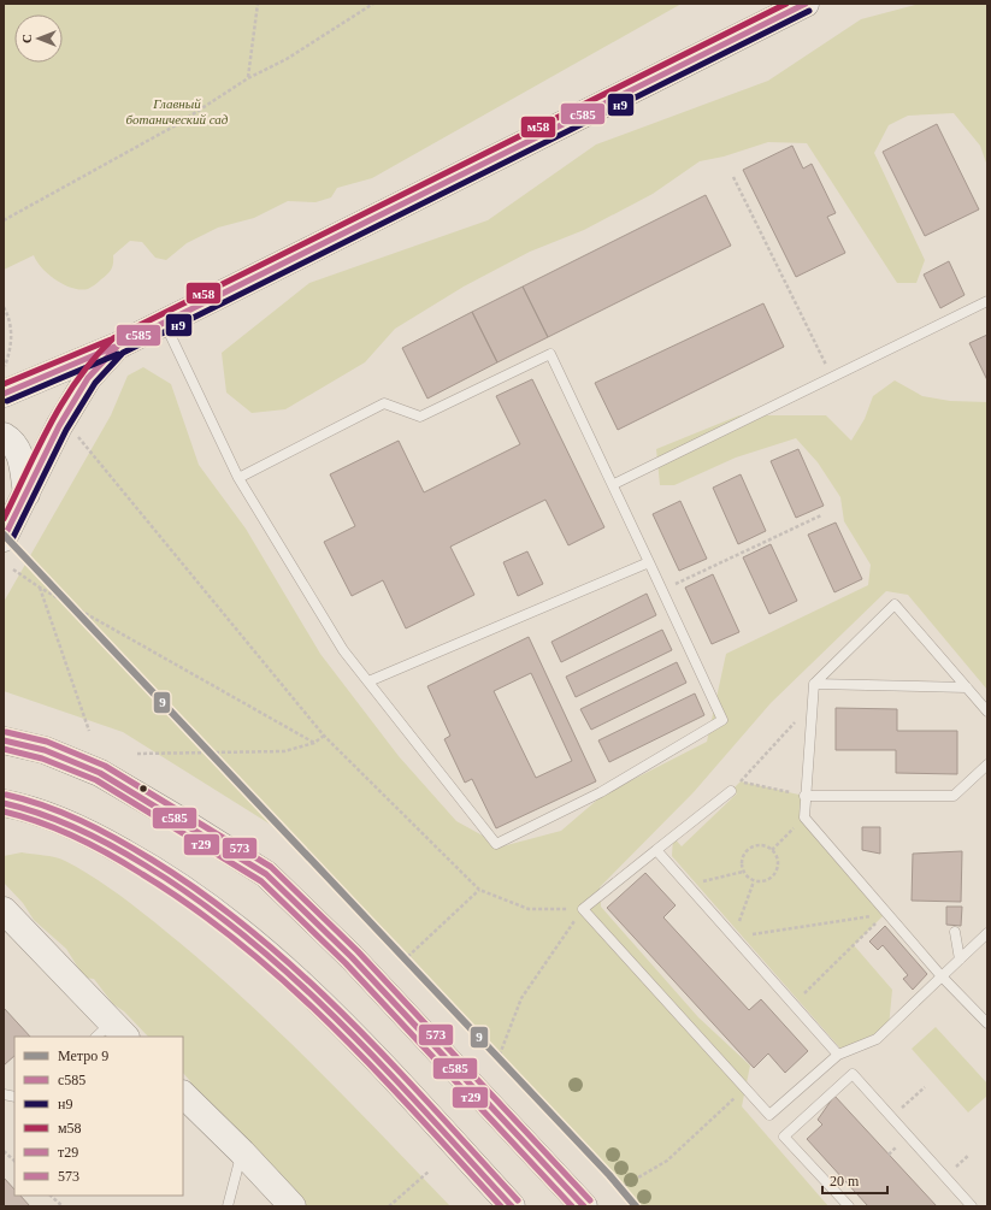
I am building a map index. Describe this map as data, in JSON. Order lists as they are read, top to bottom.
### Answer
{
  "parks": ["Главный ботанический сад"],
  "lines": [
    "transit line с585",
    "transit line м58",
    "transit line н9",
    "metro line 9",
    "transit line 573",
    "transit line т29"
  ],
  "legend": [
    "Метро 9",
    "с585",
    "н9",
    "м58",
    "т29",
    "573"
  ],
  "scale_bar": "20 m",
  "north": "left"
}
